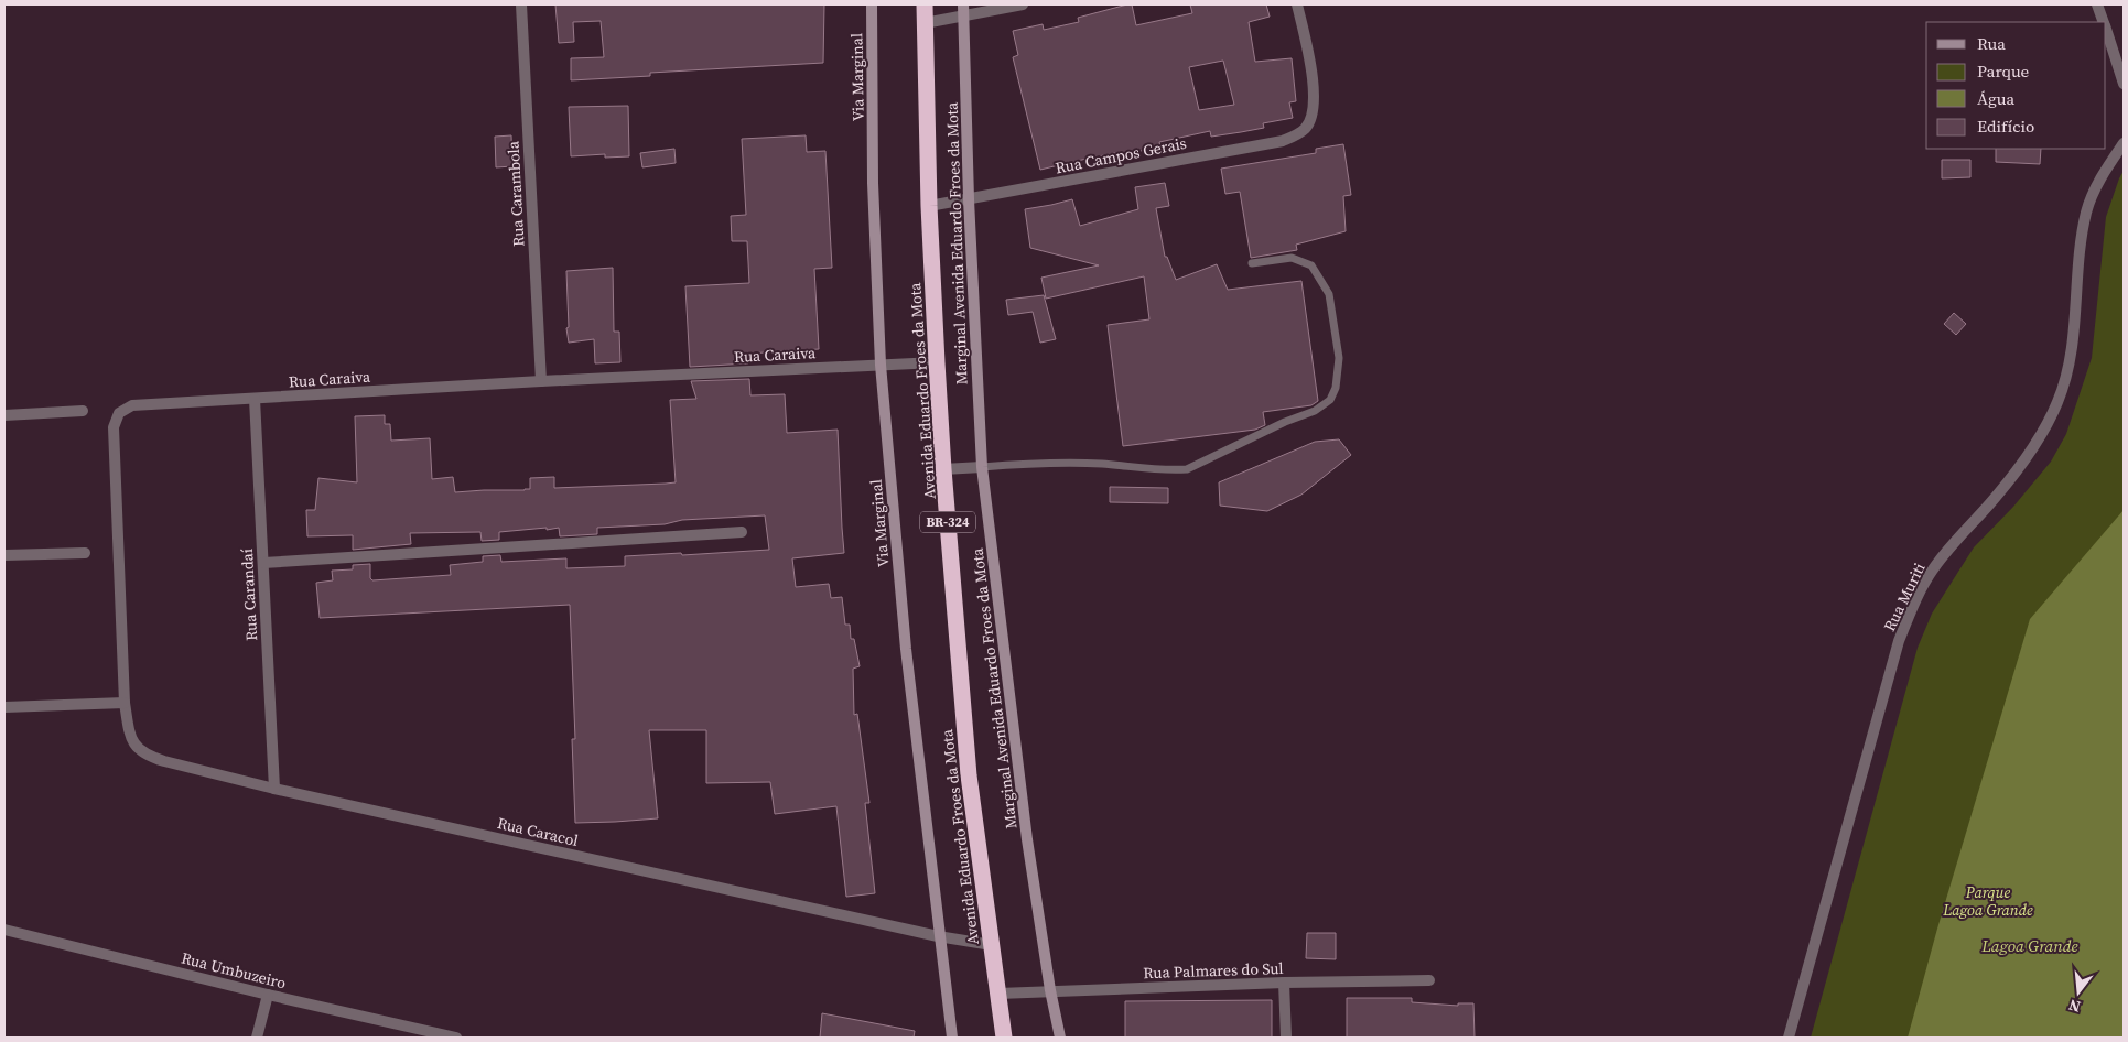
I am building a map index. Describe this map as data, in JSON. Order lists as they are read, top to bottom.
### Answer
{
  "streets": {
    "highway": ["Avenida Eduardo Froes da Mota", "BR-324"],
    "street": [
      "Via Marginal",
      "Rua Campos Gerais",
      "Rua Carambola",
      "Marginal Avenida Eduardo Froes da Mota",
      "Rua Caraiva",
      "Rua Carandaí",
      "Rua Muriti",
      "Rua Caracol",
      "Rua Umbuzeiro",
      "Rua Palmares do Sul"
    ]
  },
  "crossings": [
    ["Via Marginal", "Rua Caraiva"],
    ["Via Marginal", "Rua Caracol"],
    ["Rua Campos Gerais", "Marginal Avenida Eduardo Froes da Mota"],
    ["Rua Campos Gerais", "Avenida Eduardo Froes da Mota"],
    ["Rua Carambola", "Rua Caraiva"],
    ["Marginal Avenida Eduardo Froes da Mota", "Rua Palmares do Sul"],
    ["Rua Caraiva", "Avenida Eduardo Froes da Mota"],
    ["Rua Caraiva", "Rua Carandaí"],
    ["Rua Caraiva", "Rua Caracol"],
    ["Avenida Eduardo Froes da Mota", "Rua Caracol"],
    ["Avenida Eduardo Froes da Mota", "Rua Palmares do Sul"],
    ["Rua Carandaí", "Rua Caracol"]
  ],
  "water": ["Lagoa Grande"],
  "parks": ["Parque Lagoa Grande"],
  "legend": [
    "Rua",
    "Parque",
    "Água",
    "Edifício"
  ],
  "north": "bottom"
}
